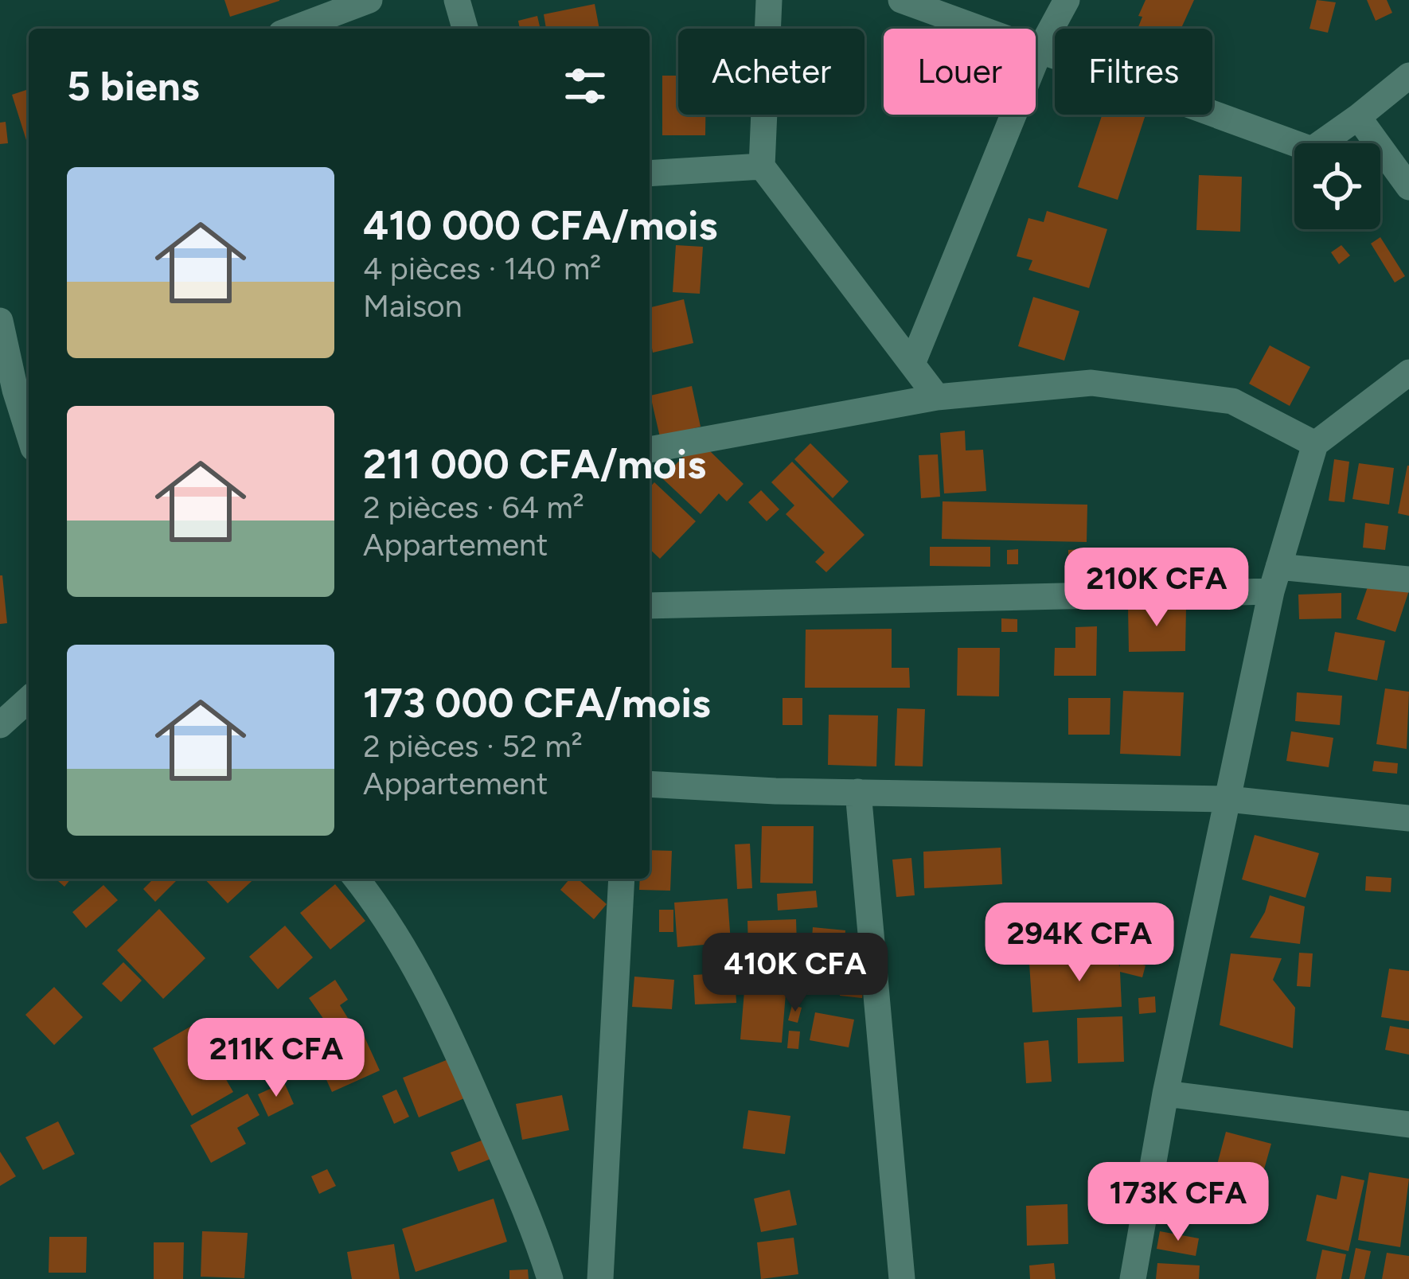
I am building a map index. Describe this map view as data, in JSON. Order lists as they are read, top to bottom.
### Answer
{
  "page": {
    "chip": ["Acheter", "Louer", "Filtres"],
    "heading": "5 biens",
    "list": [
      {
        "name": "410 000 CFA/mois",
        "note": "4 pièces · 140 m² · Maison"
      },
      {
        "name": "211 000 CFA/mois",
        "note": "2 pièces · 64 m² · Appartement"
      },
      {
        "name": "173 000 CFA/mois",
        "note": "2 pièces · 52 m² · Appartement"
      }
    ],
    "price": [
      "210K CFA",
      "294K CFA",
      "410K CFA",
      "211K CFA",
      "173K CFA"
    ]
  }
}
